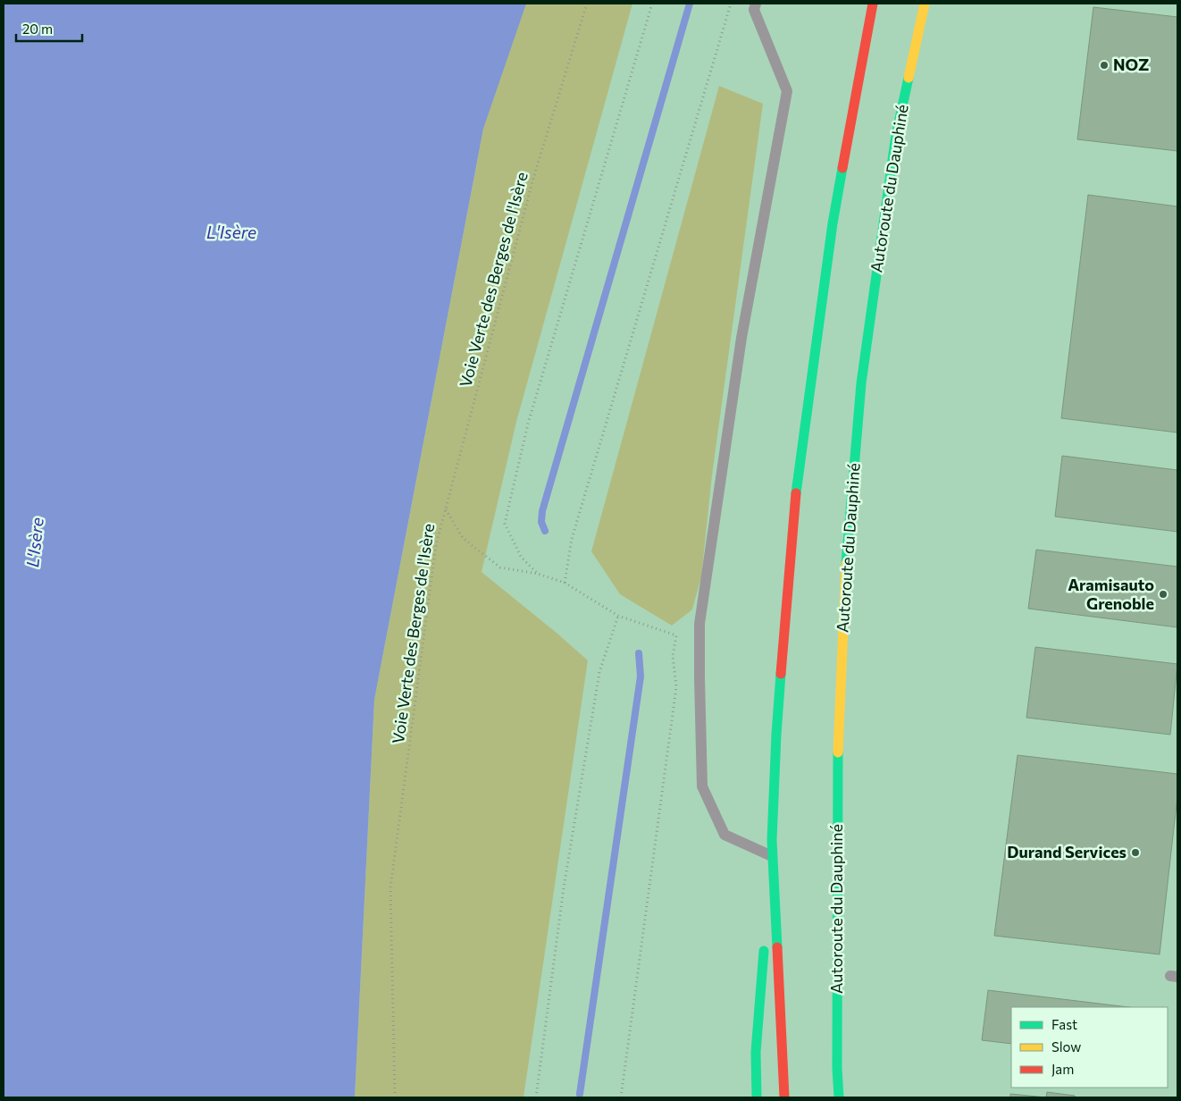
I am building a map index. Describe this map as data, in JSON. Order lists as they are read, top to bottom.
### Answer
{
  "streets": {
    "highway": ["Autoroute du Dauphiné"],
    "path": ["Voie Verte des Berges de l'Isère"]
  },
  "water": ["L'Isère"],
  "places": ["NOZ", "Aramisauto Grenoble", "Durand Services"],
  "legend": ["Fast", "Slow", "Jam"],
  "scale_bar": "20 m"
}
